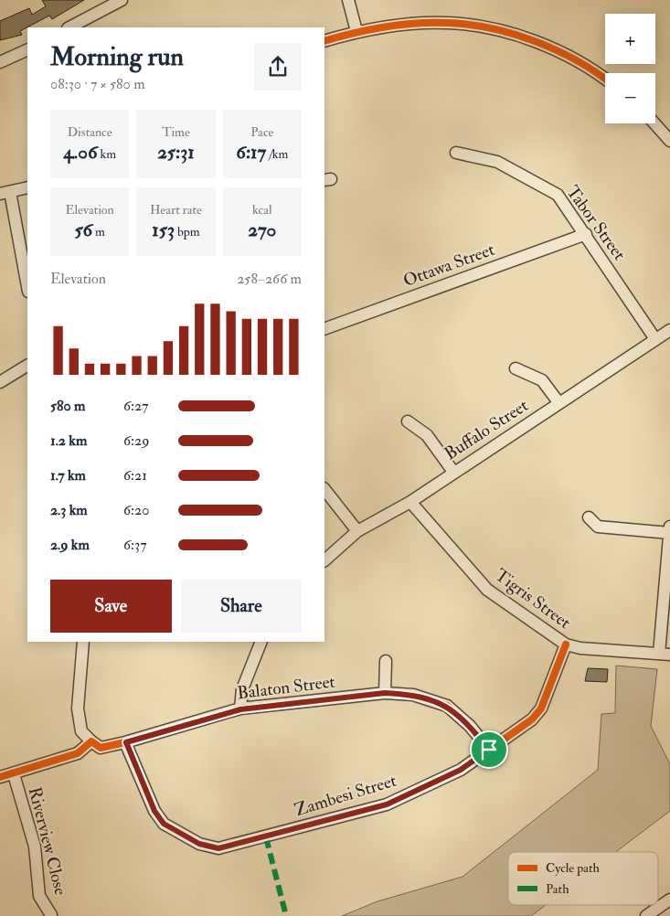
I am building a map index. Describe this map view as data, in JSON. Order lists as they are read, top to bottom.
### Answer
{
  "streets": {
    "street": [
      "Tabor Street",
      "Ottawa Street",
      "Buffalo Street",
      "Tigris Street",
      "Balaton Street",
      "Zambesi Street",
      "Riverview Close"
    ]
  },
  "crossings": [
    ["Tabor Street", "Ottawa Street"],
    ["Tabor Street", "Buffalo Street"],
    ["Buffalo Street", "Tigris Street"],
    ["Tigris Street", "Zambesi Street"],
    ["Balaton Street", "Zambesi Street"]
  ],
  "legend": ["Cycle path", "Path"],
  "page": {
    "map_buttons": ["+", "−"],
    "heading": ["Morning run", "08:30 · 7 × 580 m"],
    "stats": [
      ["Distance", "4.06 km"],
      ["Time", "25:31"],
      ["Pace", "6:17 /km"],
      ["Elevation", "56 m"],
      ["Heart rate", "153 bpm"],
      ["kcal", "270"]
    ],
    "chart": ["Elevation", "258–266 m"],
    "list": [
      {
        "name": "580 m",
        "note": "6:27"
      },
      {
        "name": "1.2 km",
        "note": "6:29"
      },
      {
        "name": "1.7 km",
        "note": "6:21"
      },
      {
        "name": "2.3 km",
        "note": "6:20"
      },
      {
        "name": "2.9 km",
        "note": "6:37"
      }
    ],
    "buttons": ["Save", "Share"]
  }
}
